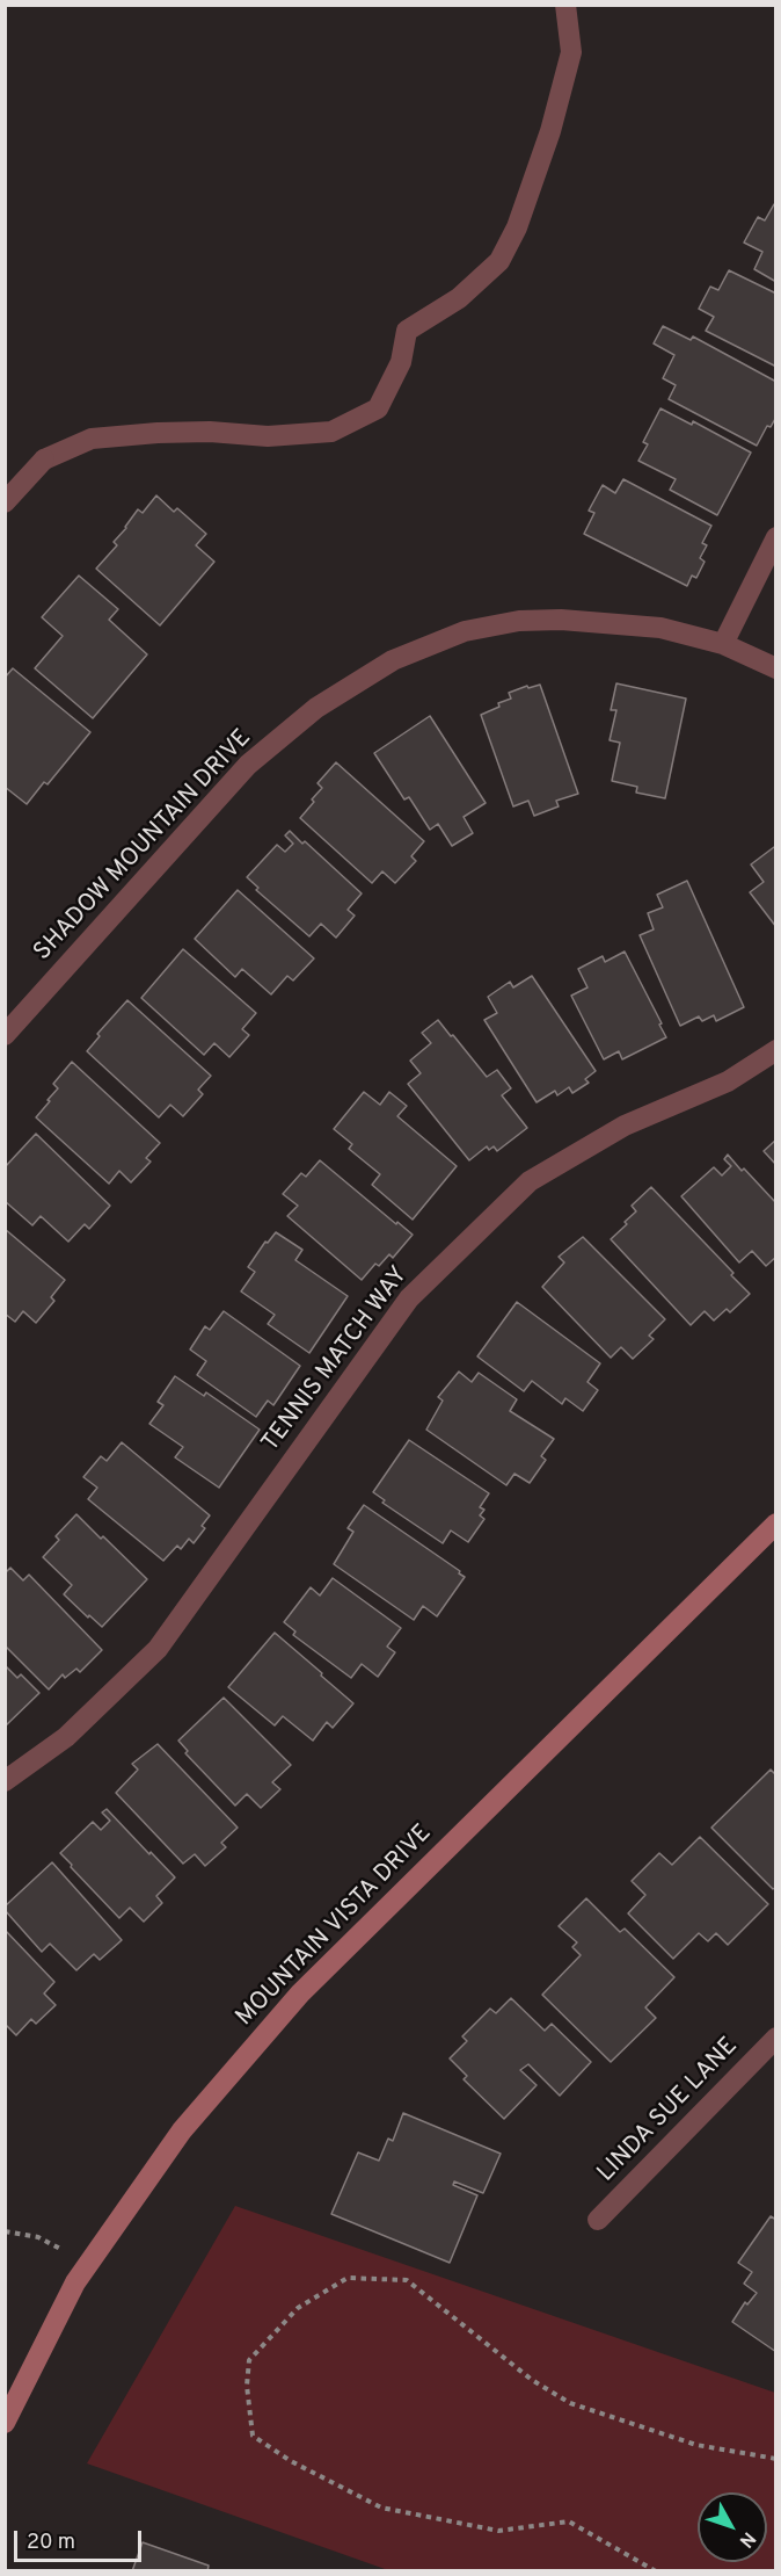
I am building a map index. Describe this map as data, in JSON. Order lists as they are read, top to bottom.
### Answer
{
  "streets": {
    "main road": ["MOUNTAIN VISTA DRIVE"],
    "street": ["SHADOW MOUNTAIN DRIVE", "TENNIS MATCH WAY", "LINDA SUE LANE"]
  },
  "scale_bar": "20 m",
  "north": "bottom right"
}
